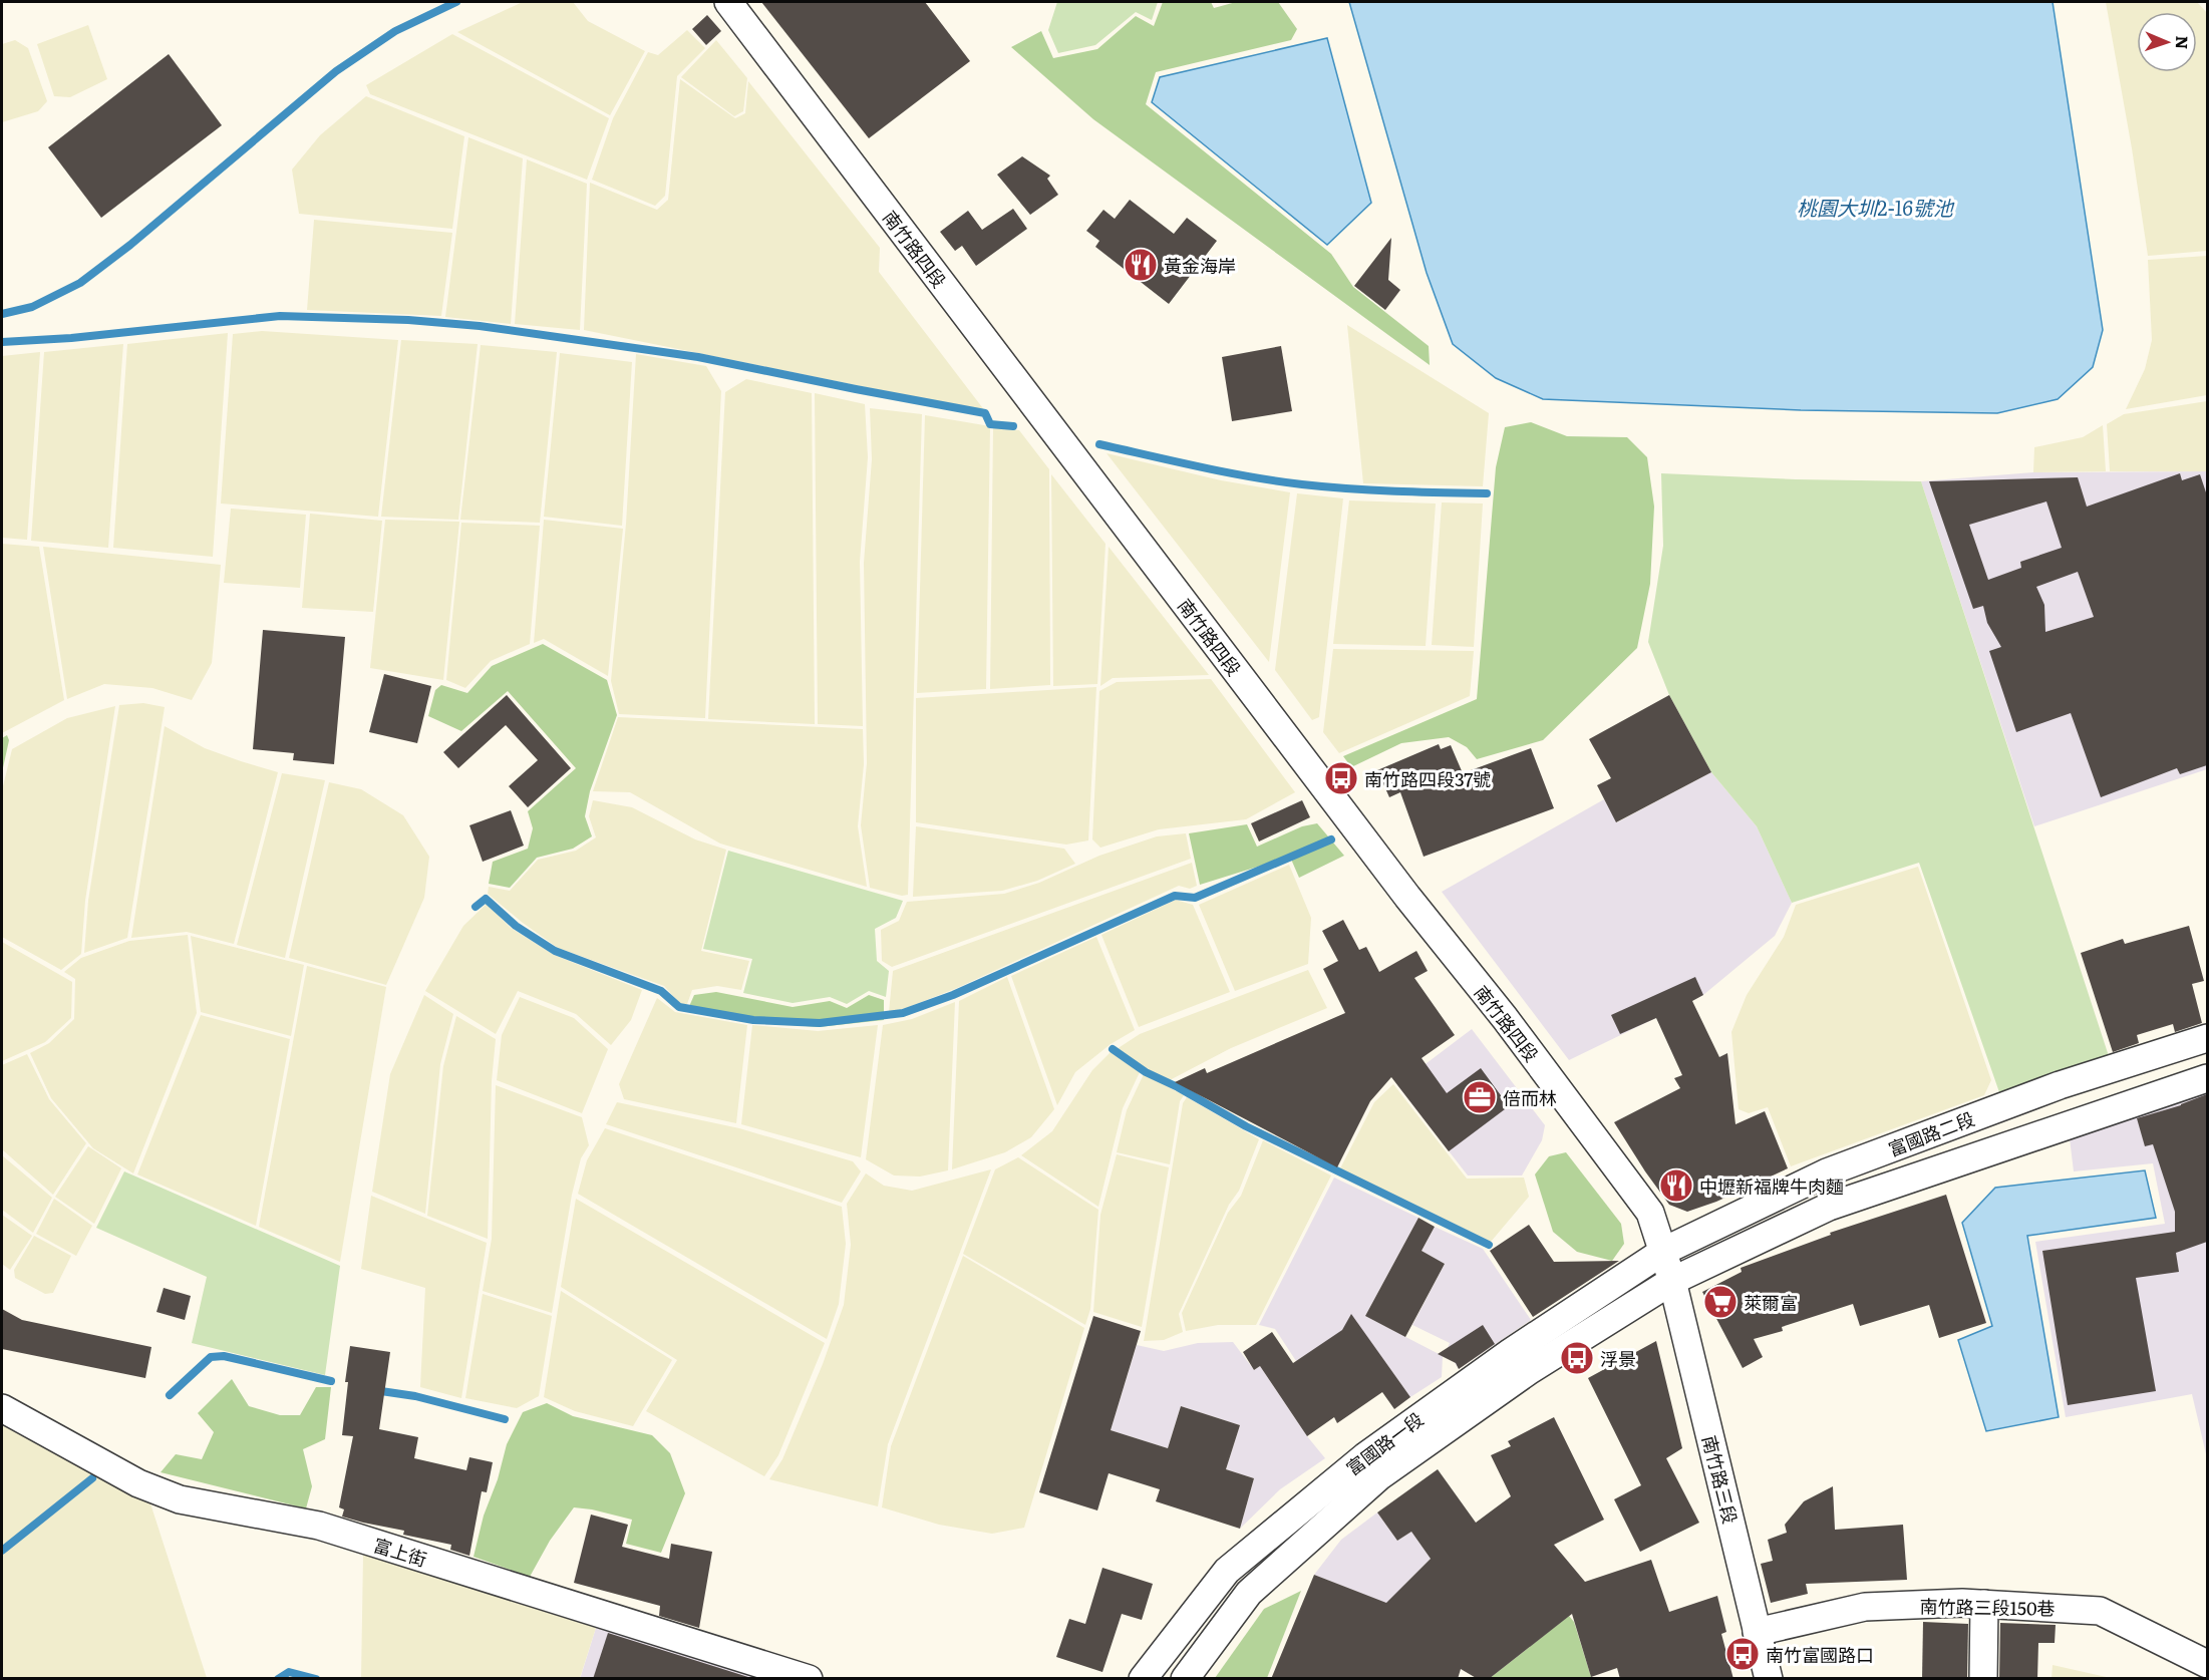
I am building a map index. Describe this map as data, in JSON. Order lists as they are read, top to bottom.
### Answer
{
  "streets": {
    "street": [
      "南竹路四段",
      "富國路二段",
      "富國路一段",
      "南竹路三段",
      "富上街",
      "南竹路三段150巷"
    ]
  },
  "crossings": [
    ["南竹路四段", "富國路二段"],
    ["南竹路四段", "富國路一段"],
    ["南竹路四段", "南竹路三段"],
    ["富國路二段", "富國路一段"],
    ["富國路二段", "南竹路三段"],
    ["富國路一段", "南竹路三段"],
    ["南竹路三段", "南竹路三段150巷"]
  ],
  "water": ["桃園大圳2-16號池"],
  "places": {
    "restaurant": ["黃金海岸", "中壢新福牌牛肉麵"],
    "bus stop": ["南竹路四段37號", "浮景", "南竹富國路口"],
    "office": ["倍而林"],
    "supermarket": ["萊爾富"]
  },
  "north": "right"
}
